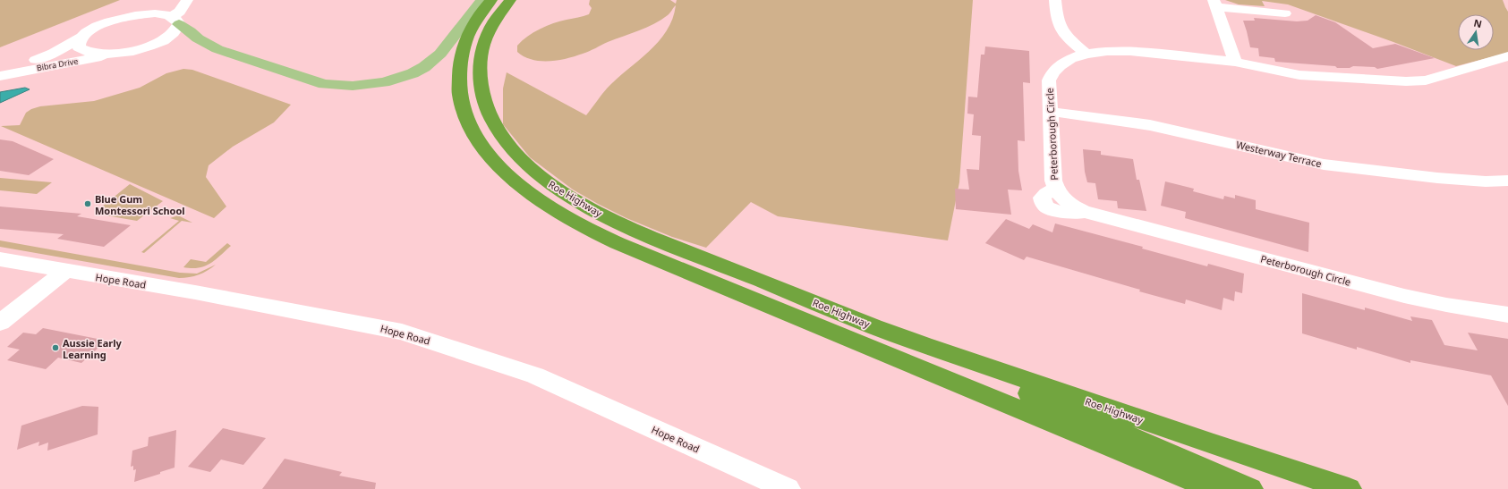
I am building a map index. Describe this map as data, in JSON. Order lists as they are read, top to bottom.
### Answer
{
  "streets": {
    "highway": ["Roe Highway"],
    "street": [
      "Bibra Drive",
      "Peterborough Circle",
      "Westerway Terrace",
      "Hope Road"
    ]
  },
  "crossings": [
    ["Peterborough Circle", "Westerway Terrace"]
  ],
  "places": ["Blue Gum Montessori School", "Aussie Early Learning"],
  "north": "top"
}
